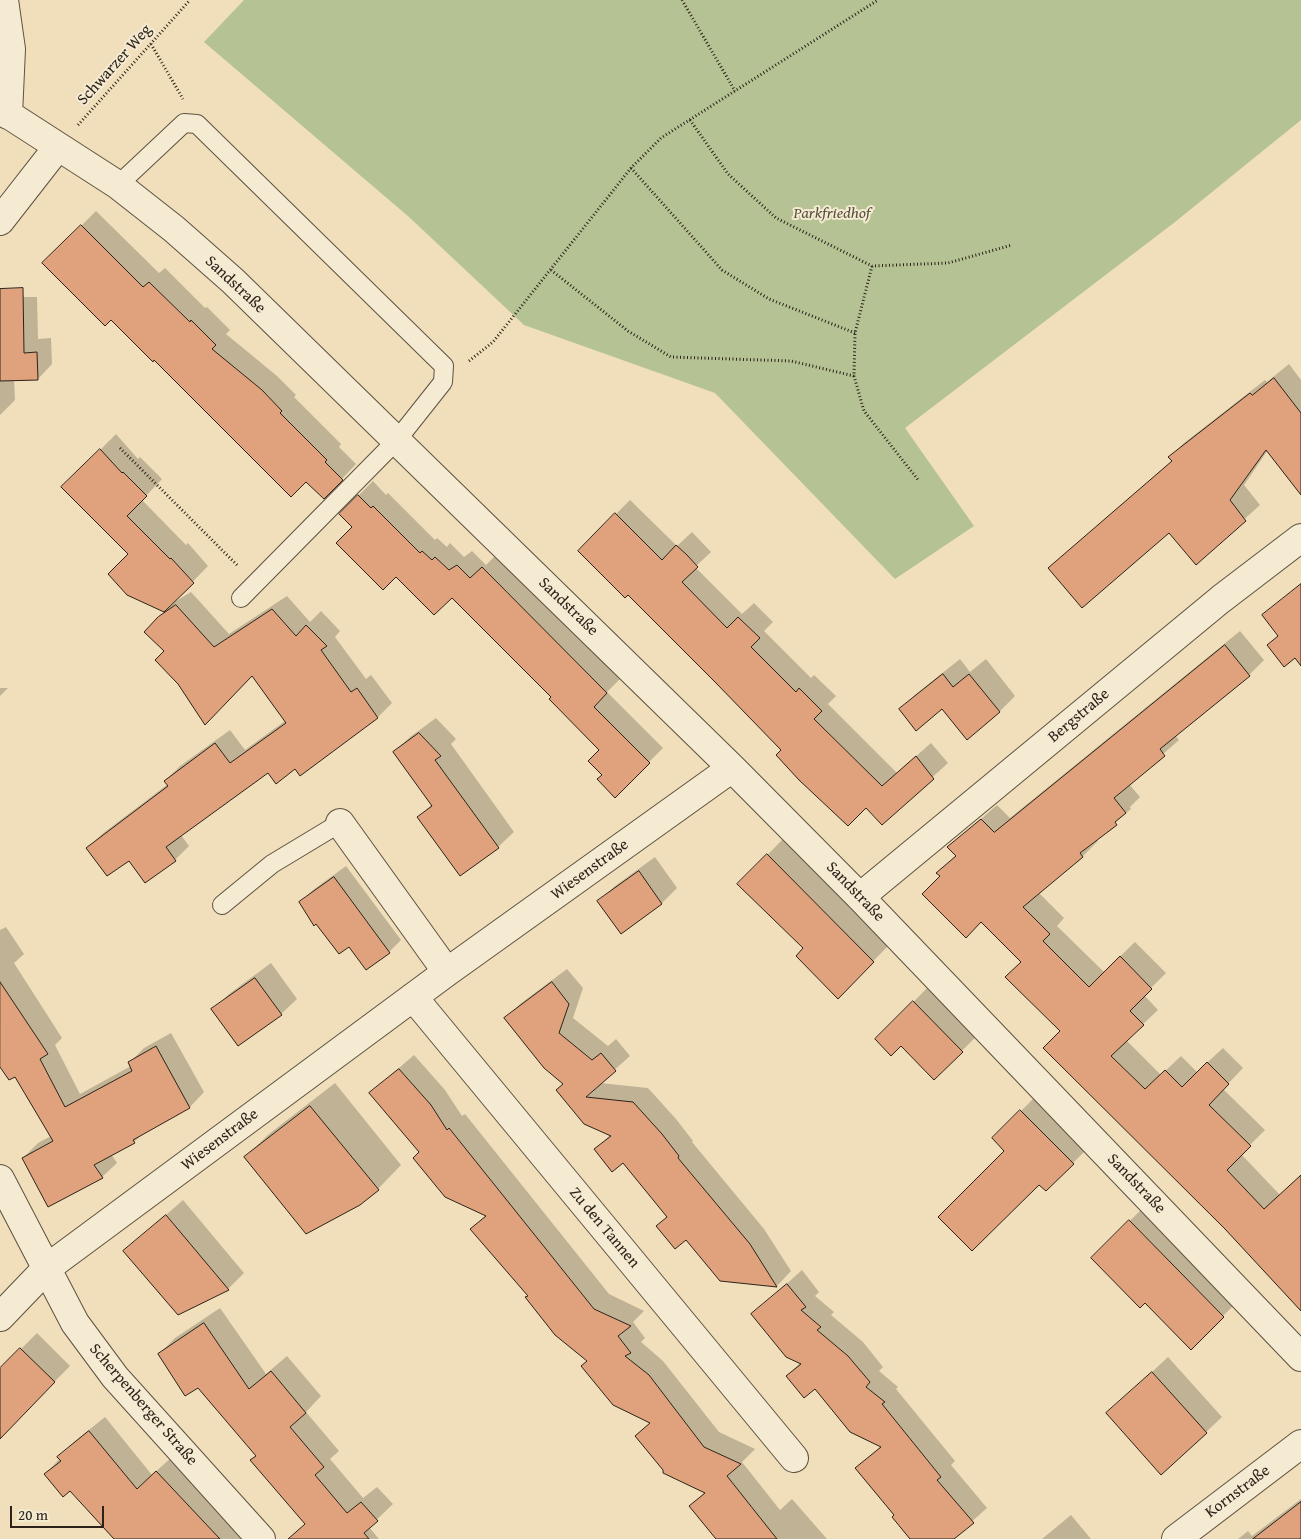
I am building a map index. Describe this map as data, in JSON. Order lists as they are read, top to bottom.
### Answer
{
  "streets": {
    "street": [
      "Sandstraße",
      "Bergstraße",
      "Wiesenstraße",
      "Zu den Tannen",
      "Scherpenberger Straße",
      "Kornstraße"
    ],
    "path": ["Schwarzer Weg"]
  },
  "crossings": [
    ["Schwarzer Weg", "Sandstraße"],
    ["Sandstraße", "Bergstraße"],
    ["Sandstraße", "Wiesenstraße"],
    ["Wiesenstraße", "Zu den Tannen"],
    ["Wiesenstraße", "Scherpenberger Straße"]
  ],
  "parks": ["Parkfriedhof"],
  "scale_bar": "20 m"
}
